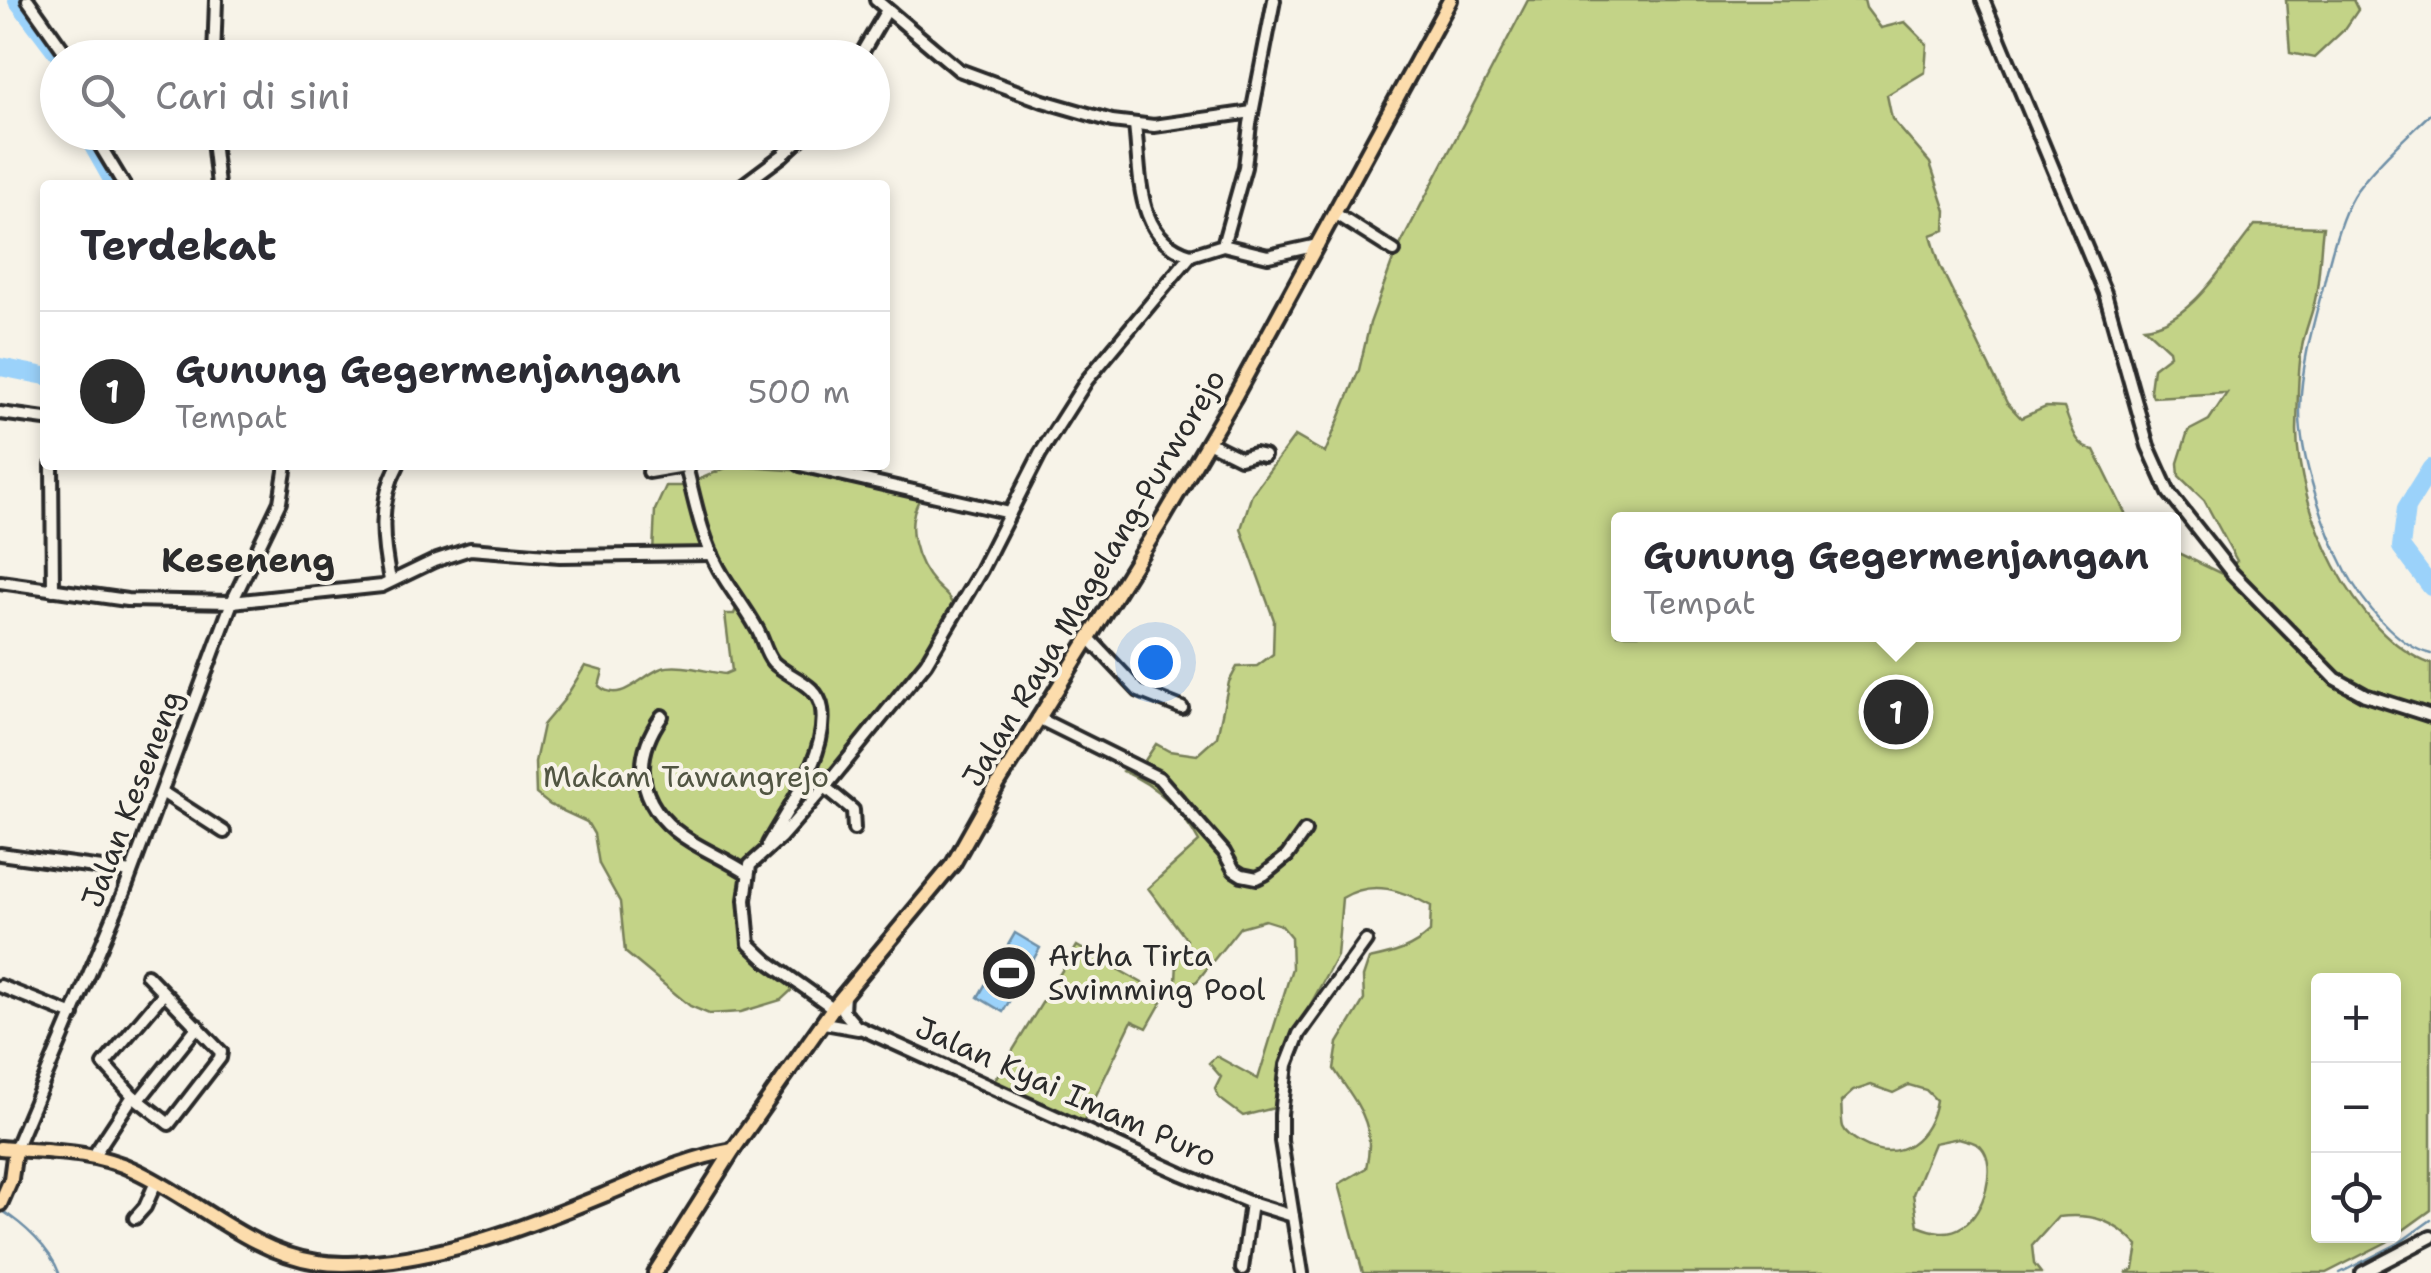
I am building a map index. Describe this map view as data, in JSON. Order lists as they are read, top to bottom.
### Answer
{
  "streets": {
    "main road": ["Jalan Raya Magelang-Purworejo"],
    "street": ["Jalan Keseneng", "Jalan Kyai Imam Puro"]
  },
  "crossings": [
    ["Jalan Raya Magelang-Purworejo", "Jalan Kyai Imam Puro"]
  ],
  "districts": ["Keseneng"],
  "parks": ["Makam Tawangrejo"],
  "places": {
    "sports": ["Artha Tirta Swimming Pool"]
  },
  "page": {
    "search": "Cari di sini",
    "heading": "Terdekat",
    "list": [
      {
        "mark": "1",
        "name": "Gunung Gegermenjangan",
        "note": "Tempat",
        "value": "500 m"
      }
    ],
    "popup": ["Gunung Gegermenjangan", "Tempat"],
    "pins": "1",
    "map_buttons": ["+", "−"]
  }
}
